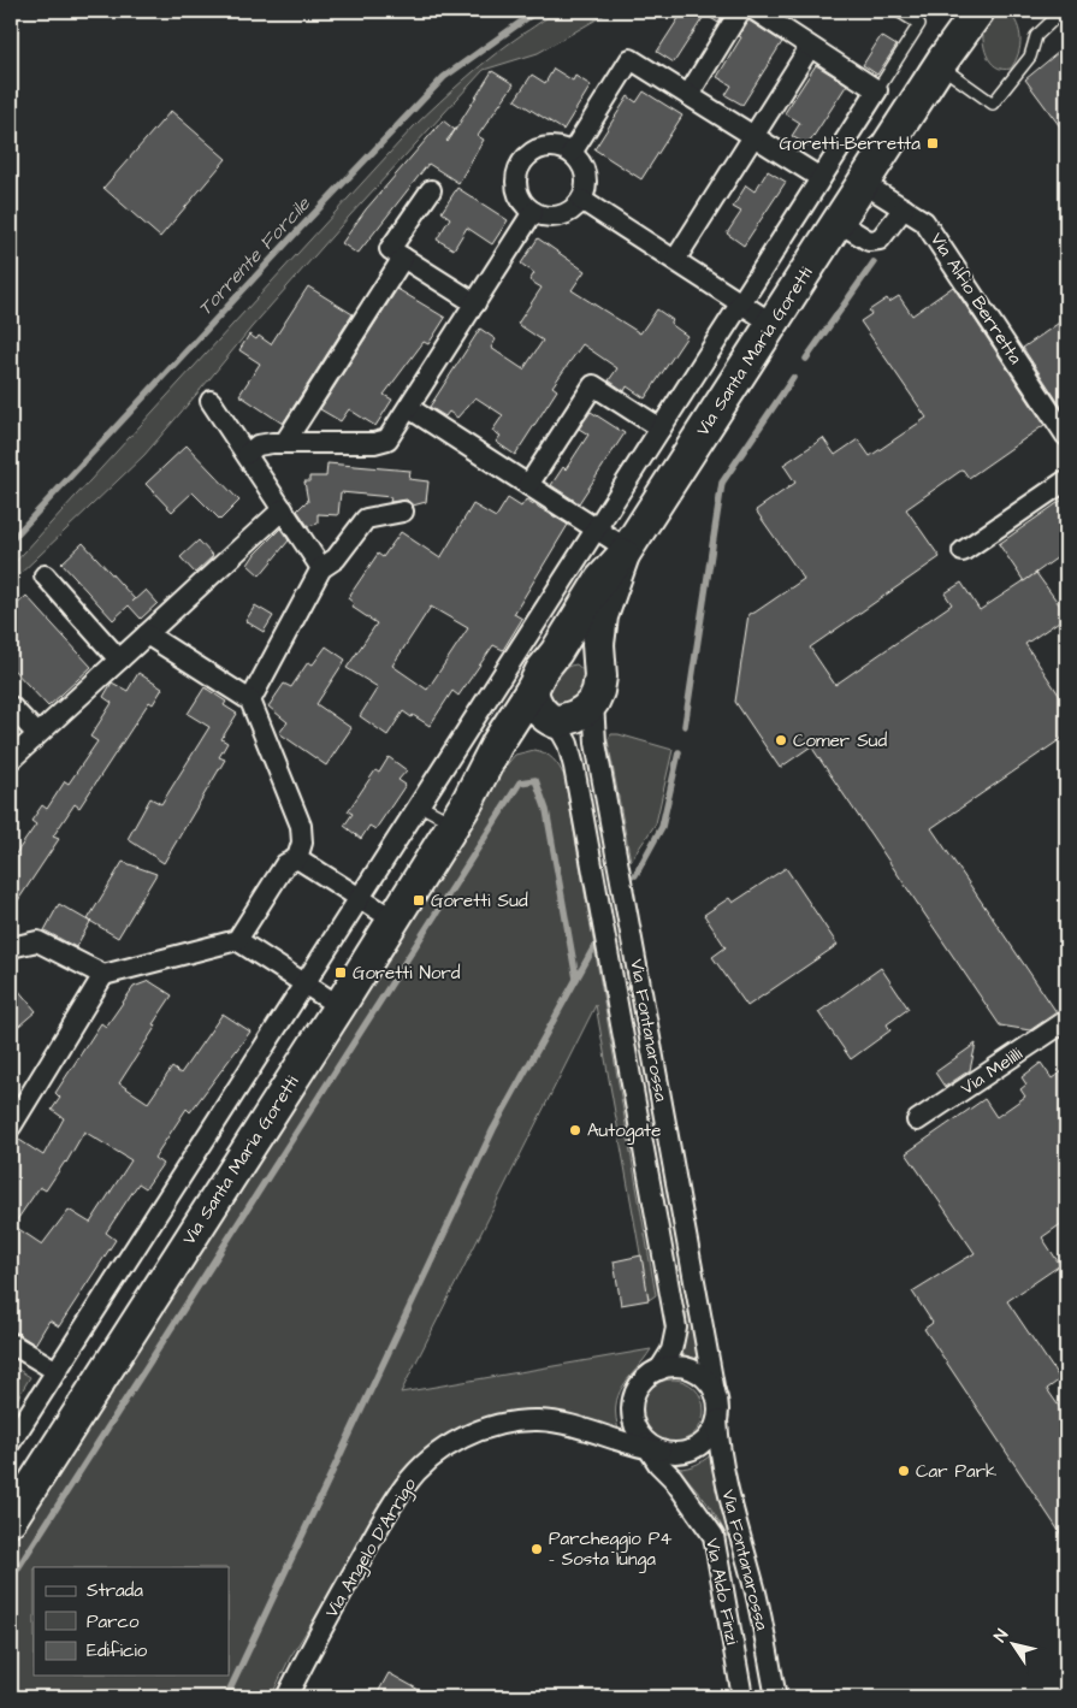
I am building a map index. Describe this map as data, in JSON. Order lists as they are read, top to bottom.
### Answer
{
  "streets": {
    "main road": ["Via Santa Maria Goretti"],
    "street": [
      "Via Alfio Berretta",
      "Via Fontanarossa",
      "Via Melilli",
      "Via Angelo D'Arrigo",
      "Via Aldo Finzi"
    ]
  },
  "crossings": [
    ["Via Alfio Berretta", "Via Santa Maria Goretti"],
    ["Via Santa Maria Goretti", "Via Fontanarossa"],
    ["Via Fontanarossa", "Via Angelo D'Arrigo"],
    ["Via Fontanarossa", "Via Aldo Finzi"],
    ["Via Angelo D'Arrigo", "Via Aldo Finzi"]
  ],
  "water": ["Torrente Forcile"],
  "places": {
    "transit": ["Goretti-Berretta", "Goretti Sud", "Goretti Nord"],
    "other": [
      "Comer Sud",
      "Autogate",
      "Car Park",
      "Parcheggio P4 - Sosta lunga"
    ]
  },
  "legend": ["Strada", "Parco", "Edificio"],
  "north": "top left"
}
